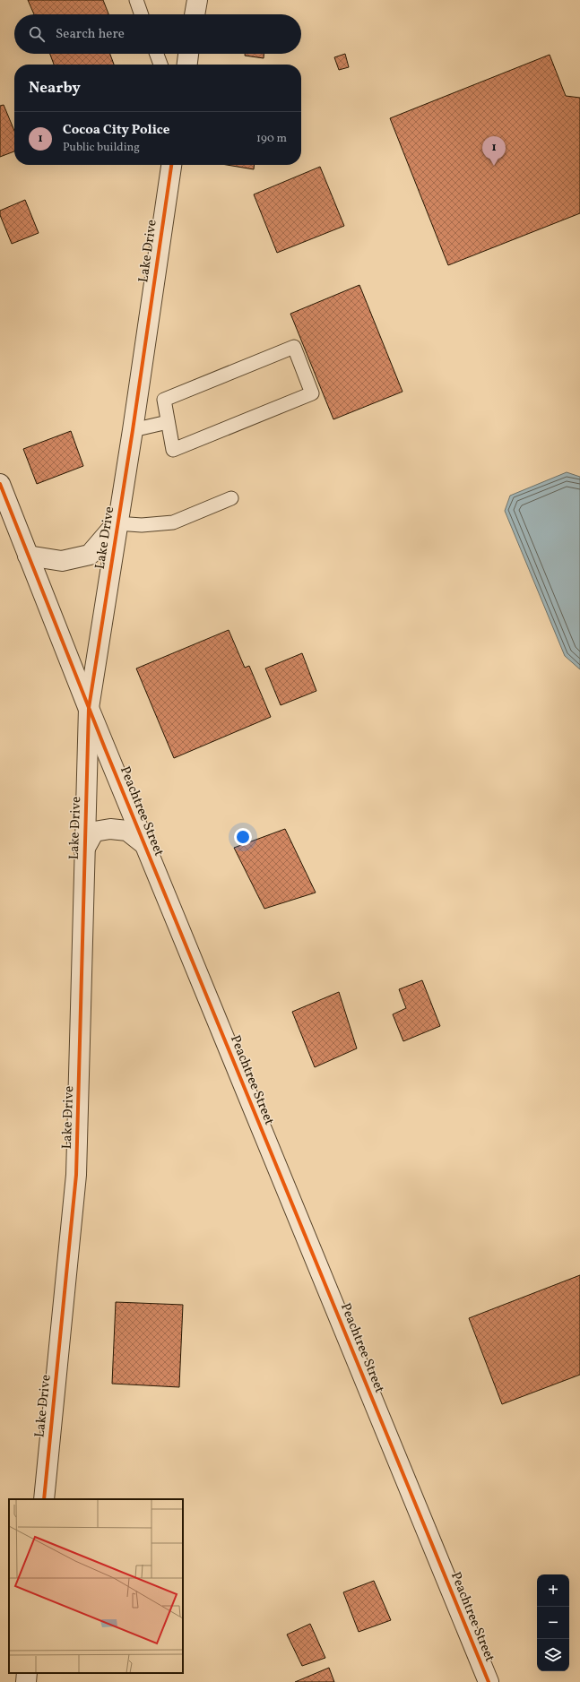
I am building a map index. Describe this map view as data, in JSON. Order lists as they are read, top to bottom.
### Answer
{
  "streets": {
    "street": ["Lake Drive", "Peachtree Street"]
  },
  "crossings": [
    ["Lake Drive", "Peachtree Street"]
  ],
  "page": {
    "search": "Search here",
    "heading": "Nearby",
    "list": [
      {
        "mark": "1",
        "name": "Cocoa City Police",
        "note": "Public building",
        "value": "190 m"
      }
    ],
    "pins": "1",
    "map_buttons": ["+", "−"]
  }
}
